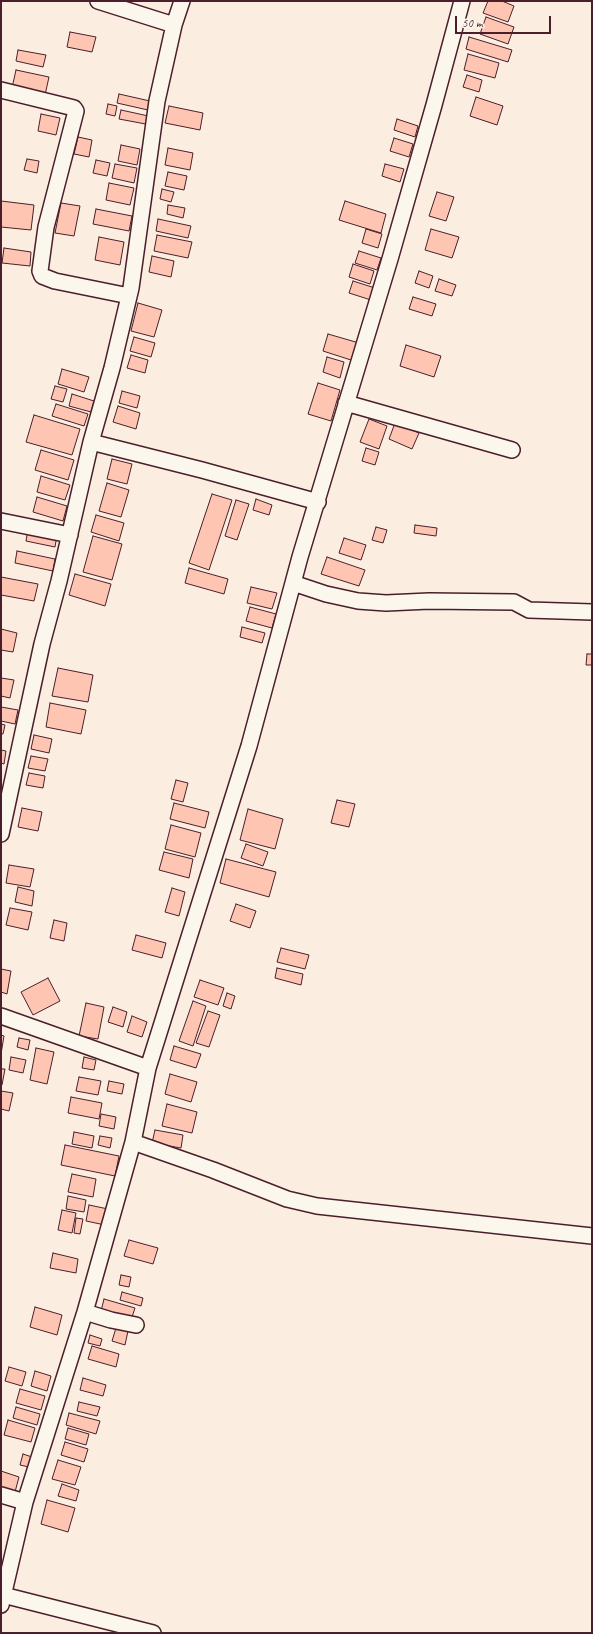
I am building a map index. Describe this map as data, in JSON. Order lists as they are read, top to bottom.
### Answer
{
  "scale_bar": "50 m"
}
